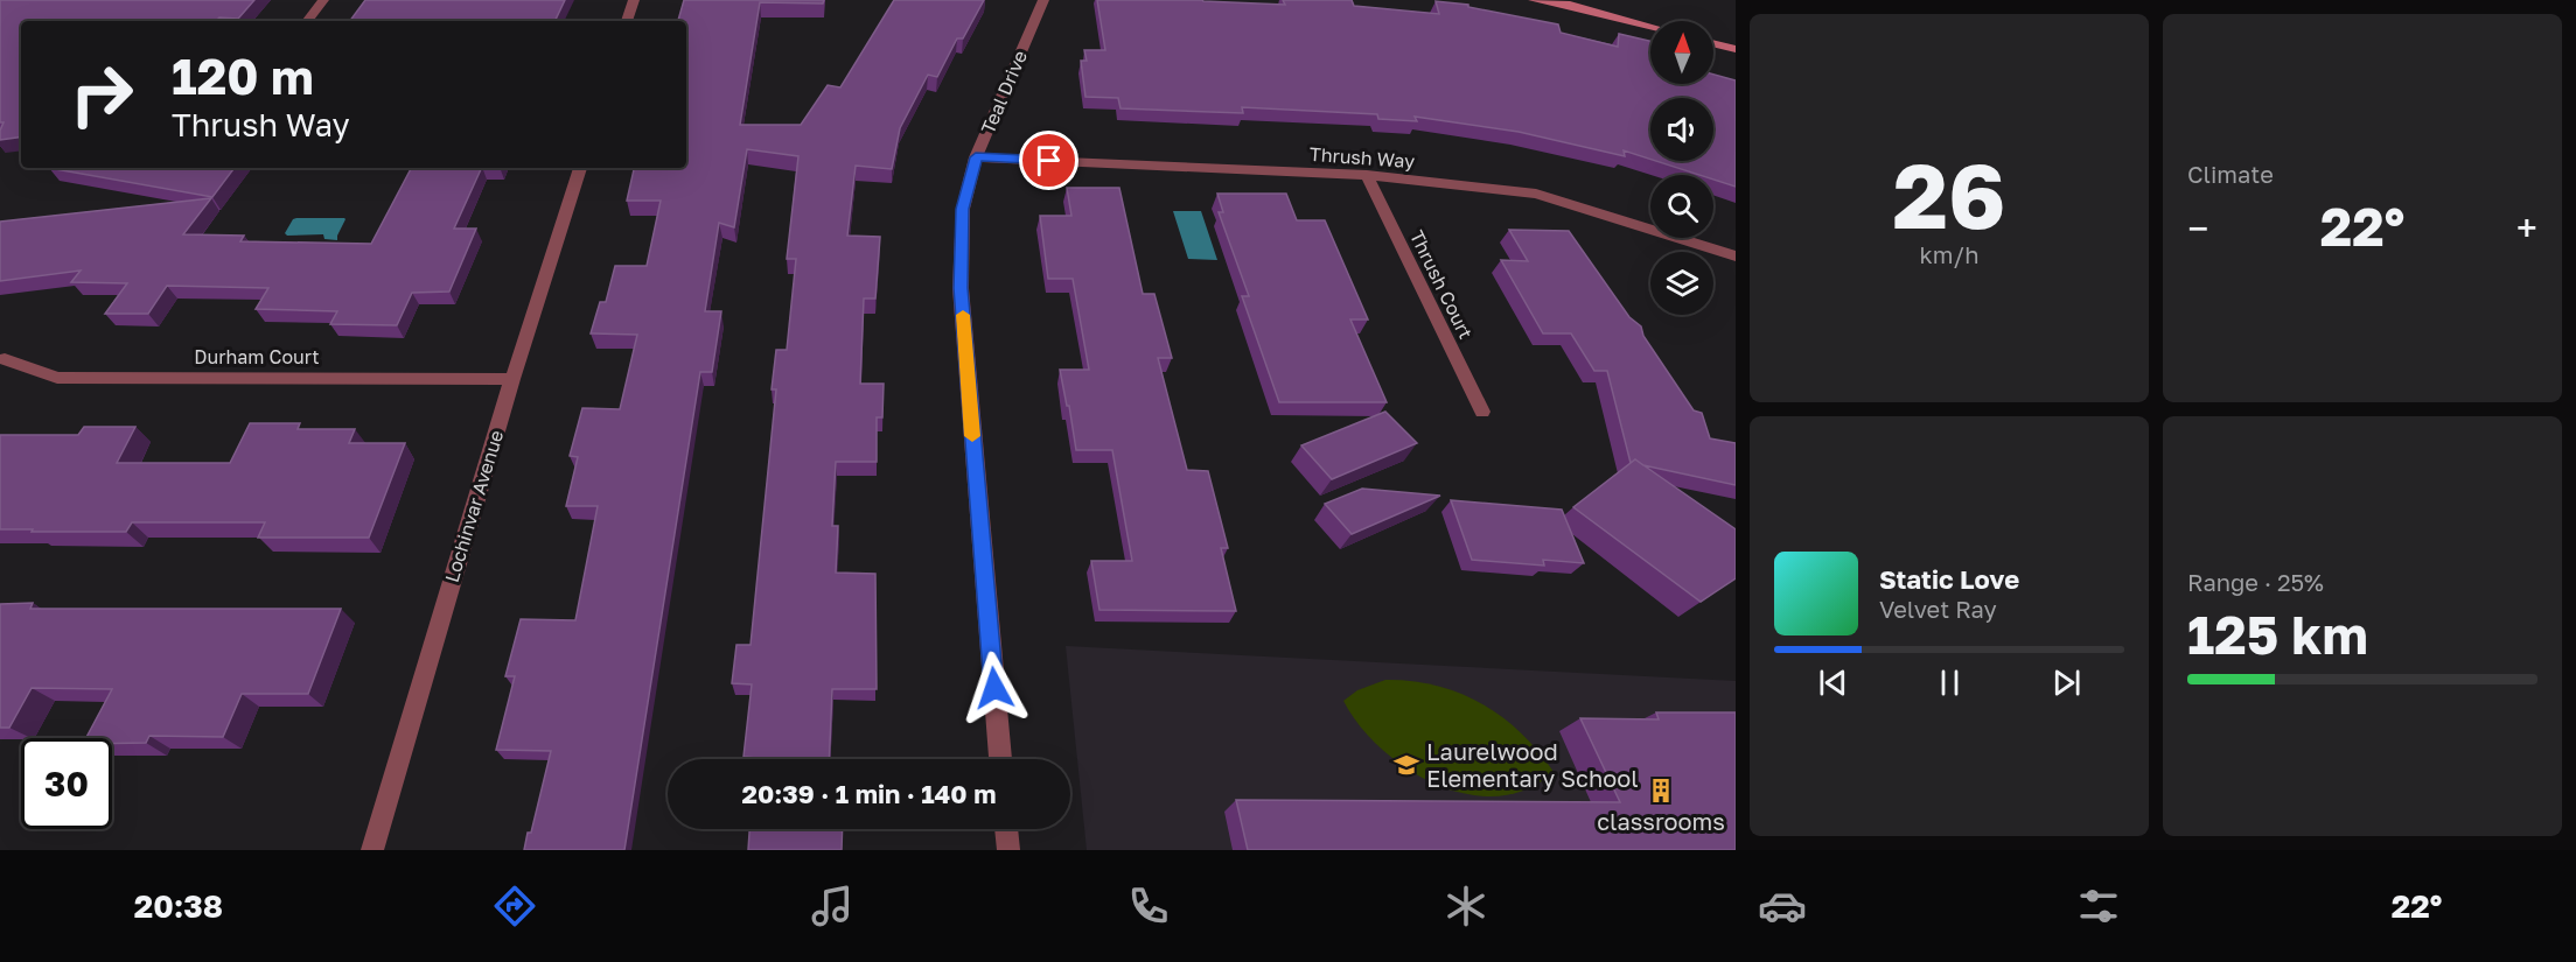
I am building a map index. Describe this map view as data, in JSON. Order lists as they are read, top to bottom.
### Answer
{
  "streets": {
    "street": [
      "Teal Drive",
      "Thrush Way",
      "Thrush Court",
      "Durham Court",
      "Lochinvar Avenue"
    ]
  },
  "crossings": [
    ["Teal Drive", "Thrush Way"],
    ["Thrush Way", "Thrush Court"],
    ["Durham Court", "Lochinvar Avenue"]
  ],
  "places": {
    "school or university": ["Laurelwood Elementary School"],
    "building": ["classrooms"]
  },
  "north": "top",
  "page": {
    "tile": [
      ["26", "km/h"],
      "Climate",
      ["Range · 25%", "125 km"]
    ],
    "turn": ["120 m", "Thrush Way"],
    "heat": ["−", "22°", "+"],
    "song": ["Static Love", "Velvet Ray"],
    "limit": "30",
    "trip": "20:39 · 1 min · 140 m",
    "tabs": ["20:38", "22°"]
  }
}
